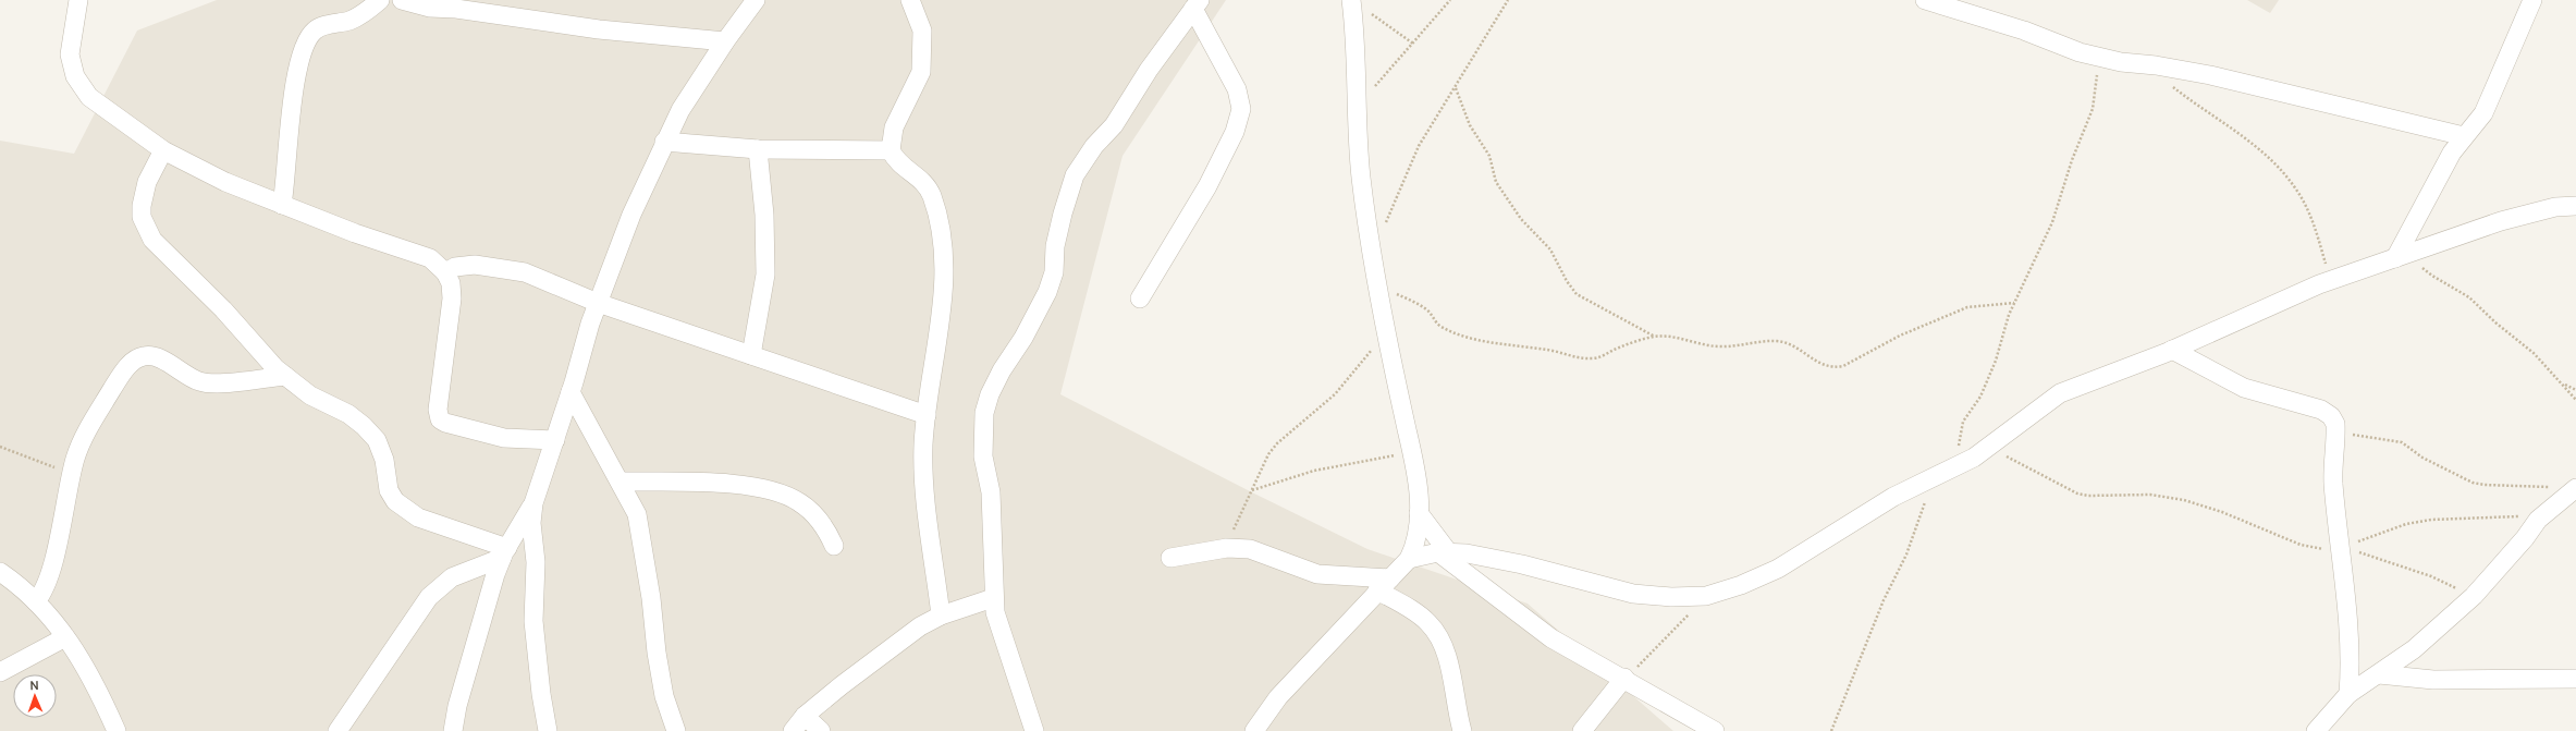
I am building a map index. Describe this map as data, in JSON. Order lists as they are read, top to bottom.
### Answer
{
  "north": "top"
}
